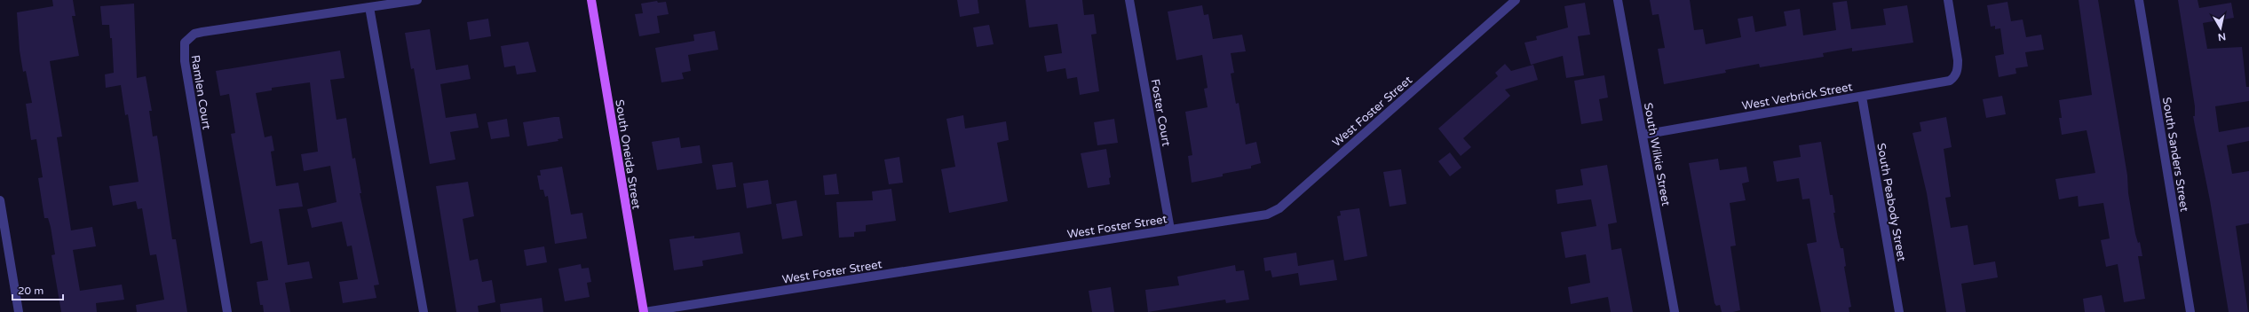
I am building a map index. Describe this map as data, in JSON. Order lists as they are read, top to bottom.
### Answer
{
  "streets": {
    "main road": ["South Oneida Street"],
    "street": [
      "Ramlen Court",
      "West Verbrick Street",
      "West Foster Street",
      "Foster Court",
      "South Wilkie Street",
      "South Sanders Street",
      "South Peabody Street"
    ]
  },
  "crossings": [
    ["West Verbrick Street", "South Wilkie Street"],
    ["West Verbrick Street", "South Peabody Street"],
    ["West Foster Street", "Foster Court"],
    ["West Foster Street", "South Oneida Street"]
  ],
  "scale_bar": "20 m",
  "north": "bottom"
}
